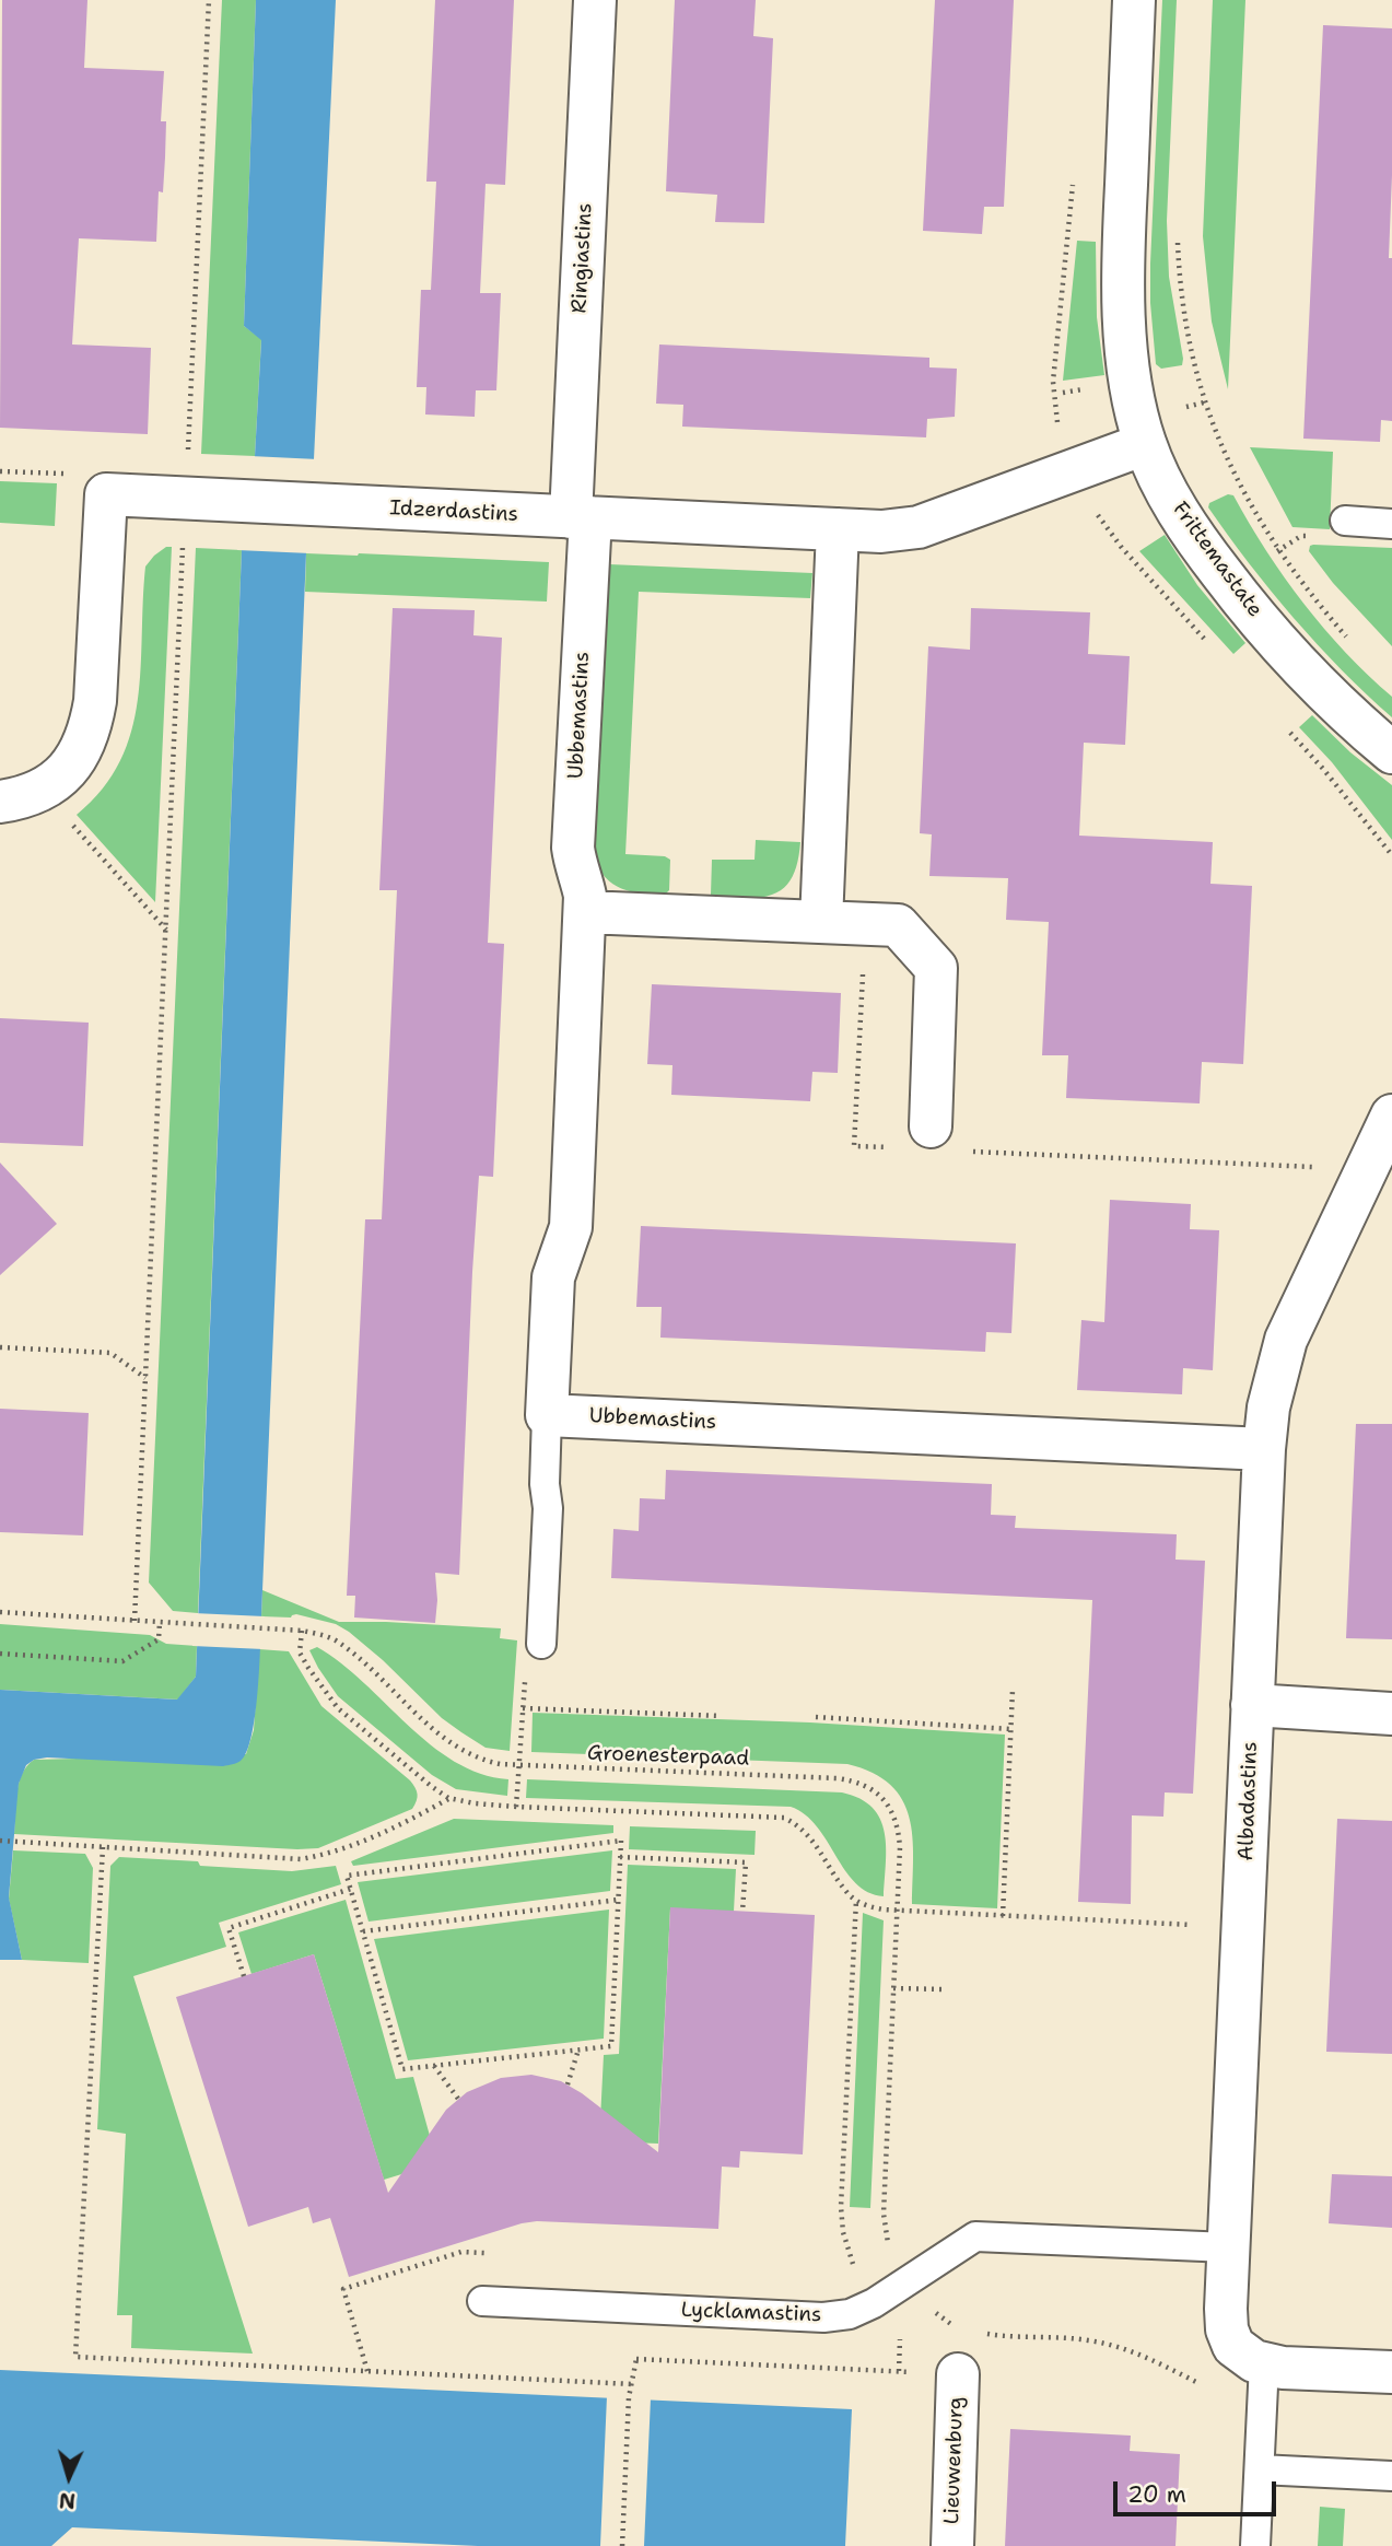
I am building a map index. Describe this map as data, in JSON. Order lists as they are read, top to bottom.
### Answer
{
  "streets": {
    "street": [
      "Ringiastins",
      "Idzerdastins",
      "Frittemastate",
      "Ubbemastins",
      "Albadastins",
      "Lieuwenburg"
    ],
    "lane": ["Lycklamastins"],
    "path": ["Groenesterpaad"]
  },
  "crossings": [
    ["Ringiastins", "Idzerdastins"],
    ["Ringiastins", "Ubbemastins"],
    ["Idzerdastins", "Frittemastate"],
    ["Idzerdastins", "Ubbemastins"],
    ["Ubbemastins", "Albadastins"],
    ["Groenesterpaad", "Lycklamastins"],
    ["Albadastins", "Lycklamastins"]
  ],
  "scale_bar": "20 m",
  "north": "bottom"
}
